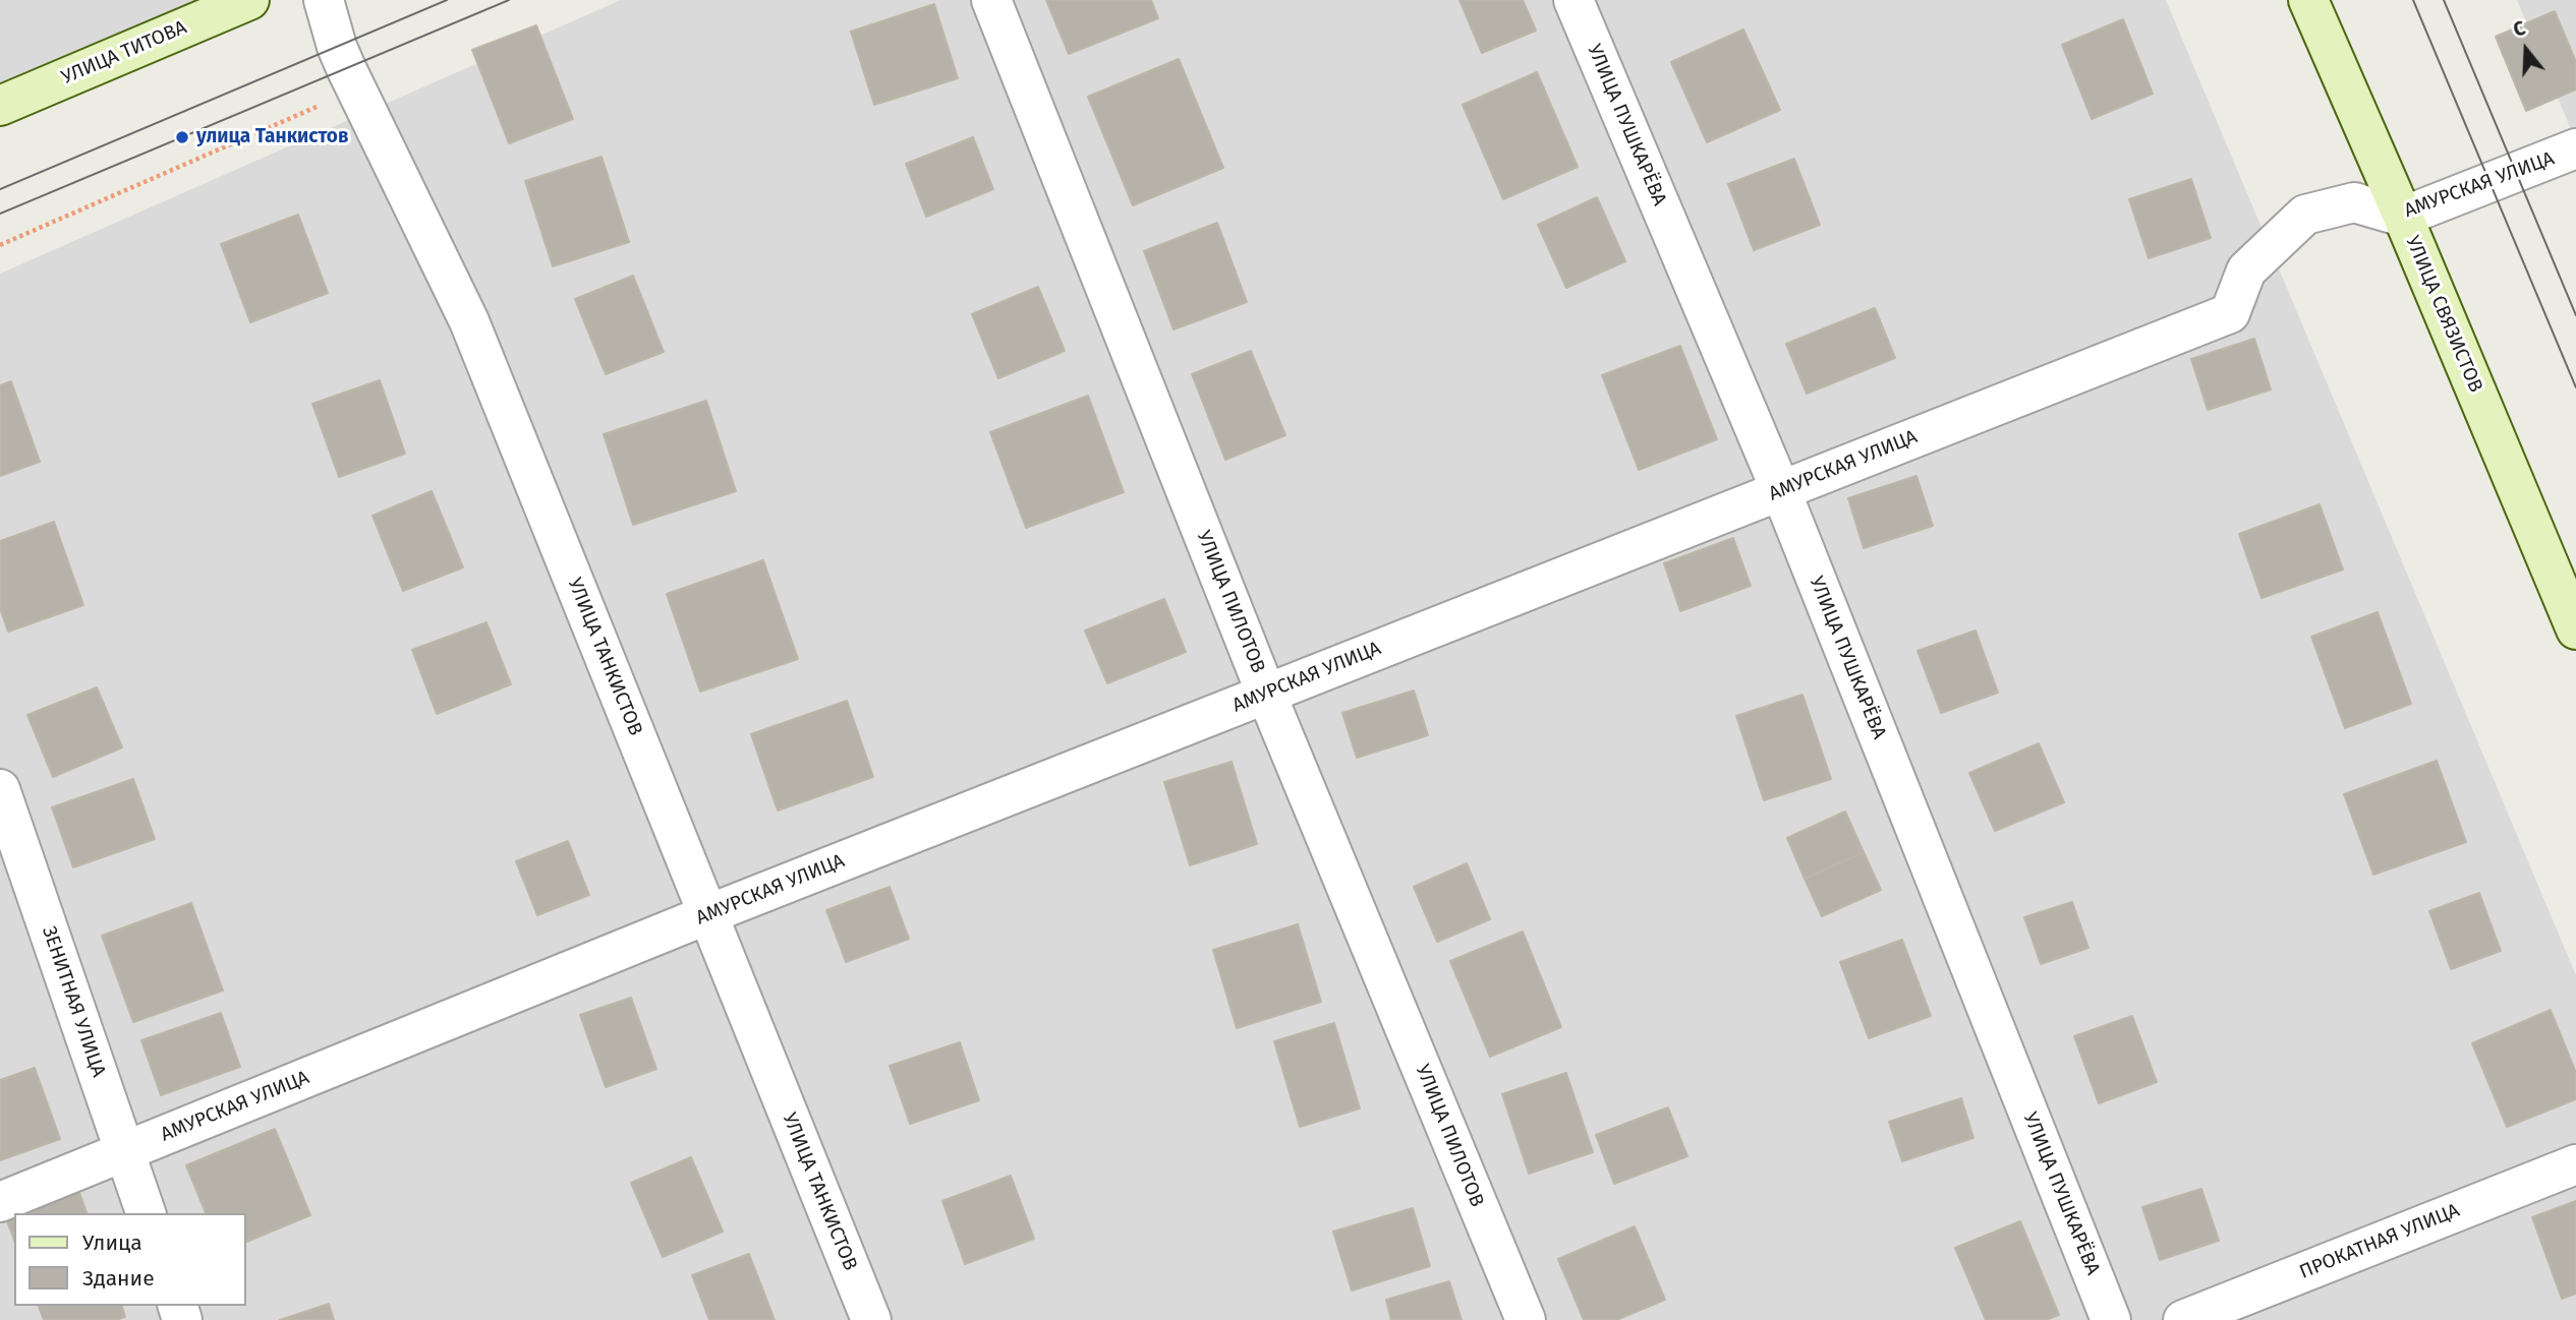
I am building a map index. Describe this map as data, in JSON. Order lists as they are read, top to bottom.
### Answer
{
  "streets": {
    "street": [
      "УЛИЦА ТИТОВА",
      "УЛИЦА ПУШКАРЁВА",
      "АМУРСКАЯ УЛИЦА",
      "УЛИЦА СВЯЗИСТОВ",
      "УЛИЦА ПИЛОТОВ",
      "УЛИЦА ТАНКИСТОВ",
      "ЗЕНИТНАЯ УЛИЦА",
      "ПРОКАТНАЯ УЛИЦА"
    ]
  },
  "crossings": [
    ["УЛИЦА ПУШКАРЁВА", "АМУРСКАЯ УЛИЦА"],
    ["АМУРСКАЯ УЛИЦА", "УЛИЦА СВЯЗИСТОВ"],
    ["АМУРСКАЯ УЛИЦА", "УЛИЦА ПИЛОТОВ"],
    ["АМУРСКАЯ УЛИЦА", "УЛИЦА ТАНКИСТОВ"],
    ["АМУРСКАЯ УЛИЦА", "ЗЕНИТНАЯ УЛИЦА"]
  ],
  "places": ["улица Танкистов"],
  "legend": ["Улица", "Здание"],
  "north": "top"
}
